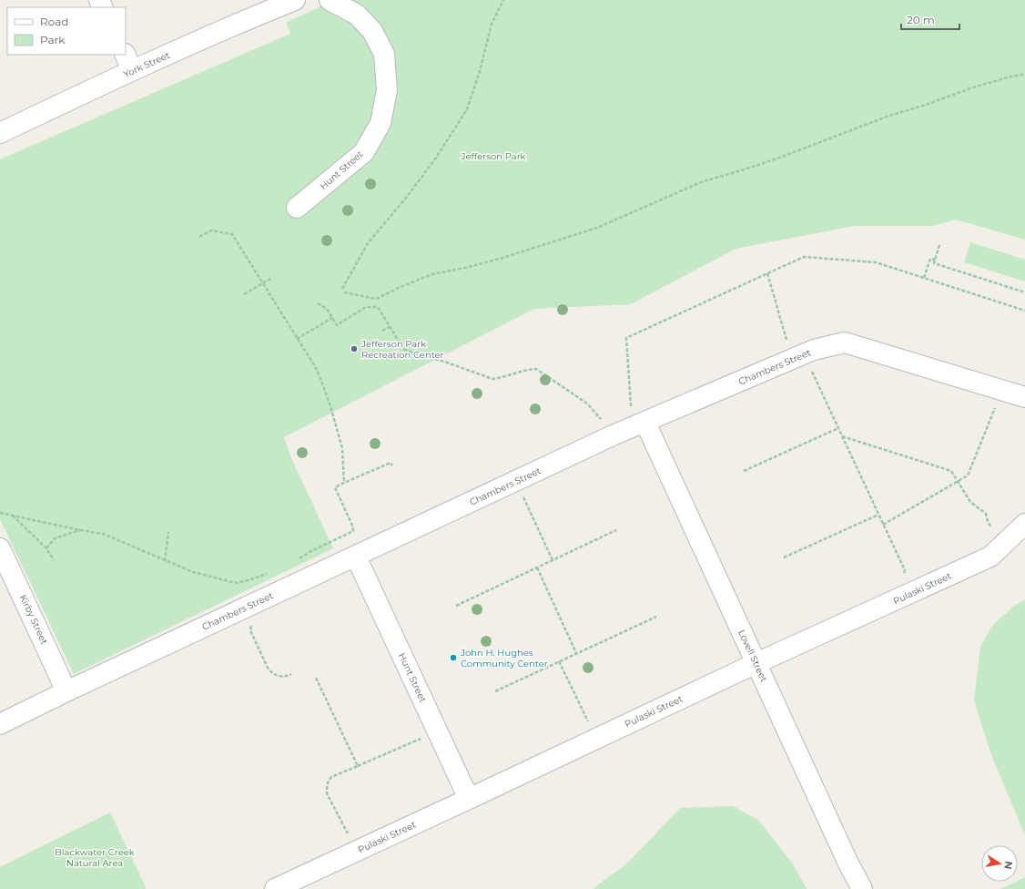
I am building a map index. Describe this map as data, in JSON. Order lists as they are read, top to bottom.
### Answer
{
  "streets": {
    "street": [
      "York Street",
      "Hunt Street",
      "Chambers Street",
      "Pulaski Street",
      "Kirby Street",
      "Lovell Street"
    ]
  },
  "crossings": [
    ["Hunt Street", "Chambers Street"],
    ["Hunt Street", "Pulaski Street"],
    ["Chambers Street", "Kirby Street"],
    ["Chambers Street", "Lovell Street"],
    ["Pulaski Street", "Lovell Street"]
  ],
  "parks": ["Jefferson Park", "Blackwater Creek Natural Area"],
  "places": ["Jefferson Park Recreation Center", "John H. Hughes Community Center"],
  "legend": ["Road", "Park"],
  "scale_bar": "20 m",
  "north": "right"
}
